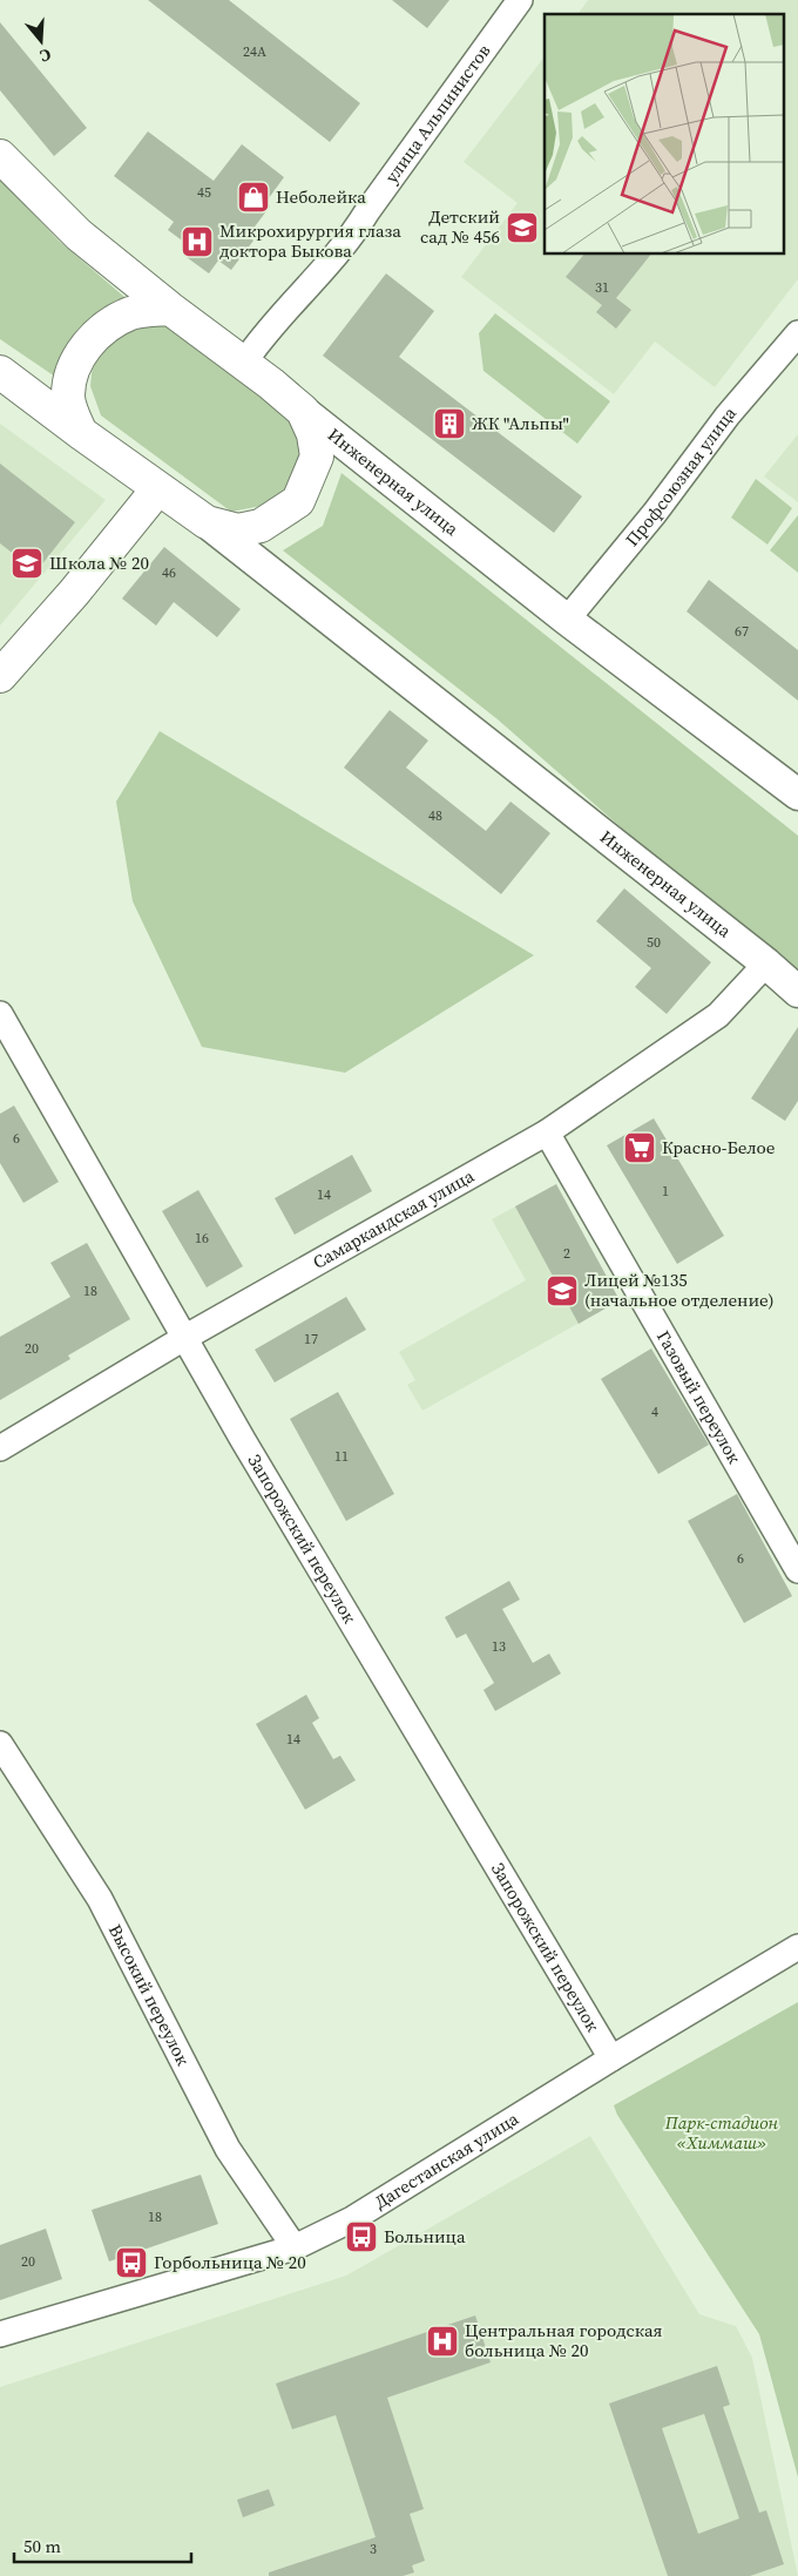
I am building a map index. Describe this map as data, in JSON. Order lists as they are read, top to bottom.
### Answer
{
  "streets": {
    "main road": ["Инженерная улица"],
    "street": [
      "улица Альпинистов",
      "Профсоюзная улица",
      "Самаркандская улица",
      "Газовый переулок",
      "Запорожский переулок",
      "Высокий переулок",
      "Дагестанская улица"
    ]
  },
  "crossings": [
    ["улица Альпинистов", "Инженерная улица"],
    ["Профсоюзная улица", "Инженерная улица"],
    ["Инженерная улица", "Самаркандская улица"],
    ["Самаркандская улица", "Газовый переулок"],
    ["Самаркандская улица", "Запорожский переулок"],
    ["Запорожский переулок", "Дагестанская улица"],
    ["Высокий переулок", "Дагестанская улица"]
  ],
  "parks": ["Парк-стадион «Химмаш»"],
  "places": {
    "shop": ["Неболейка"],
    "school or university": ["Детский сад № 456", "Школа № 20", "Лицей №135 (начальное отделение)"],
    "hospital": ["Микрохирургия глаза доктора Быкова", "Центральная городская больница № 20"],
    "building": ["ЖК \"Альпы\""],
    "supermarket": ["Красно-Белое"],
    "bus stop": ["Больница", "Горбольница № 20"]
  },
  "house_numbers": [
    "24А",
    "45",
    "31",
    "46",
    "67",
    "48",
    "50",
    "6",
    "1",
    "14",
    "16",
    "2",
    "18",
    "17",
    "20",
    "4",
    "11",
    "6",
    "13",
    "14",
    "18",
    "20",
    "3"
  ],
  "scale_bar": "50 m",
  "north": "bottom"
}
